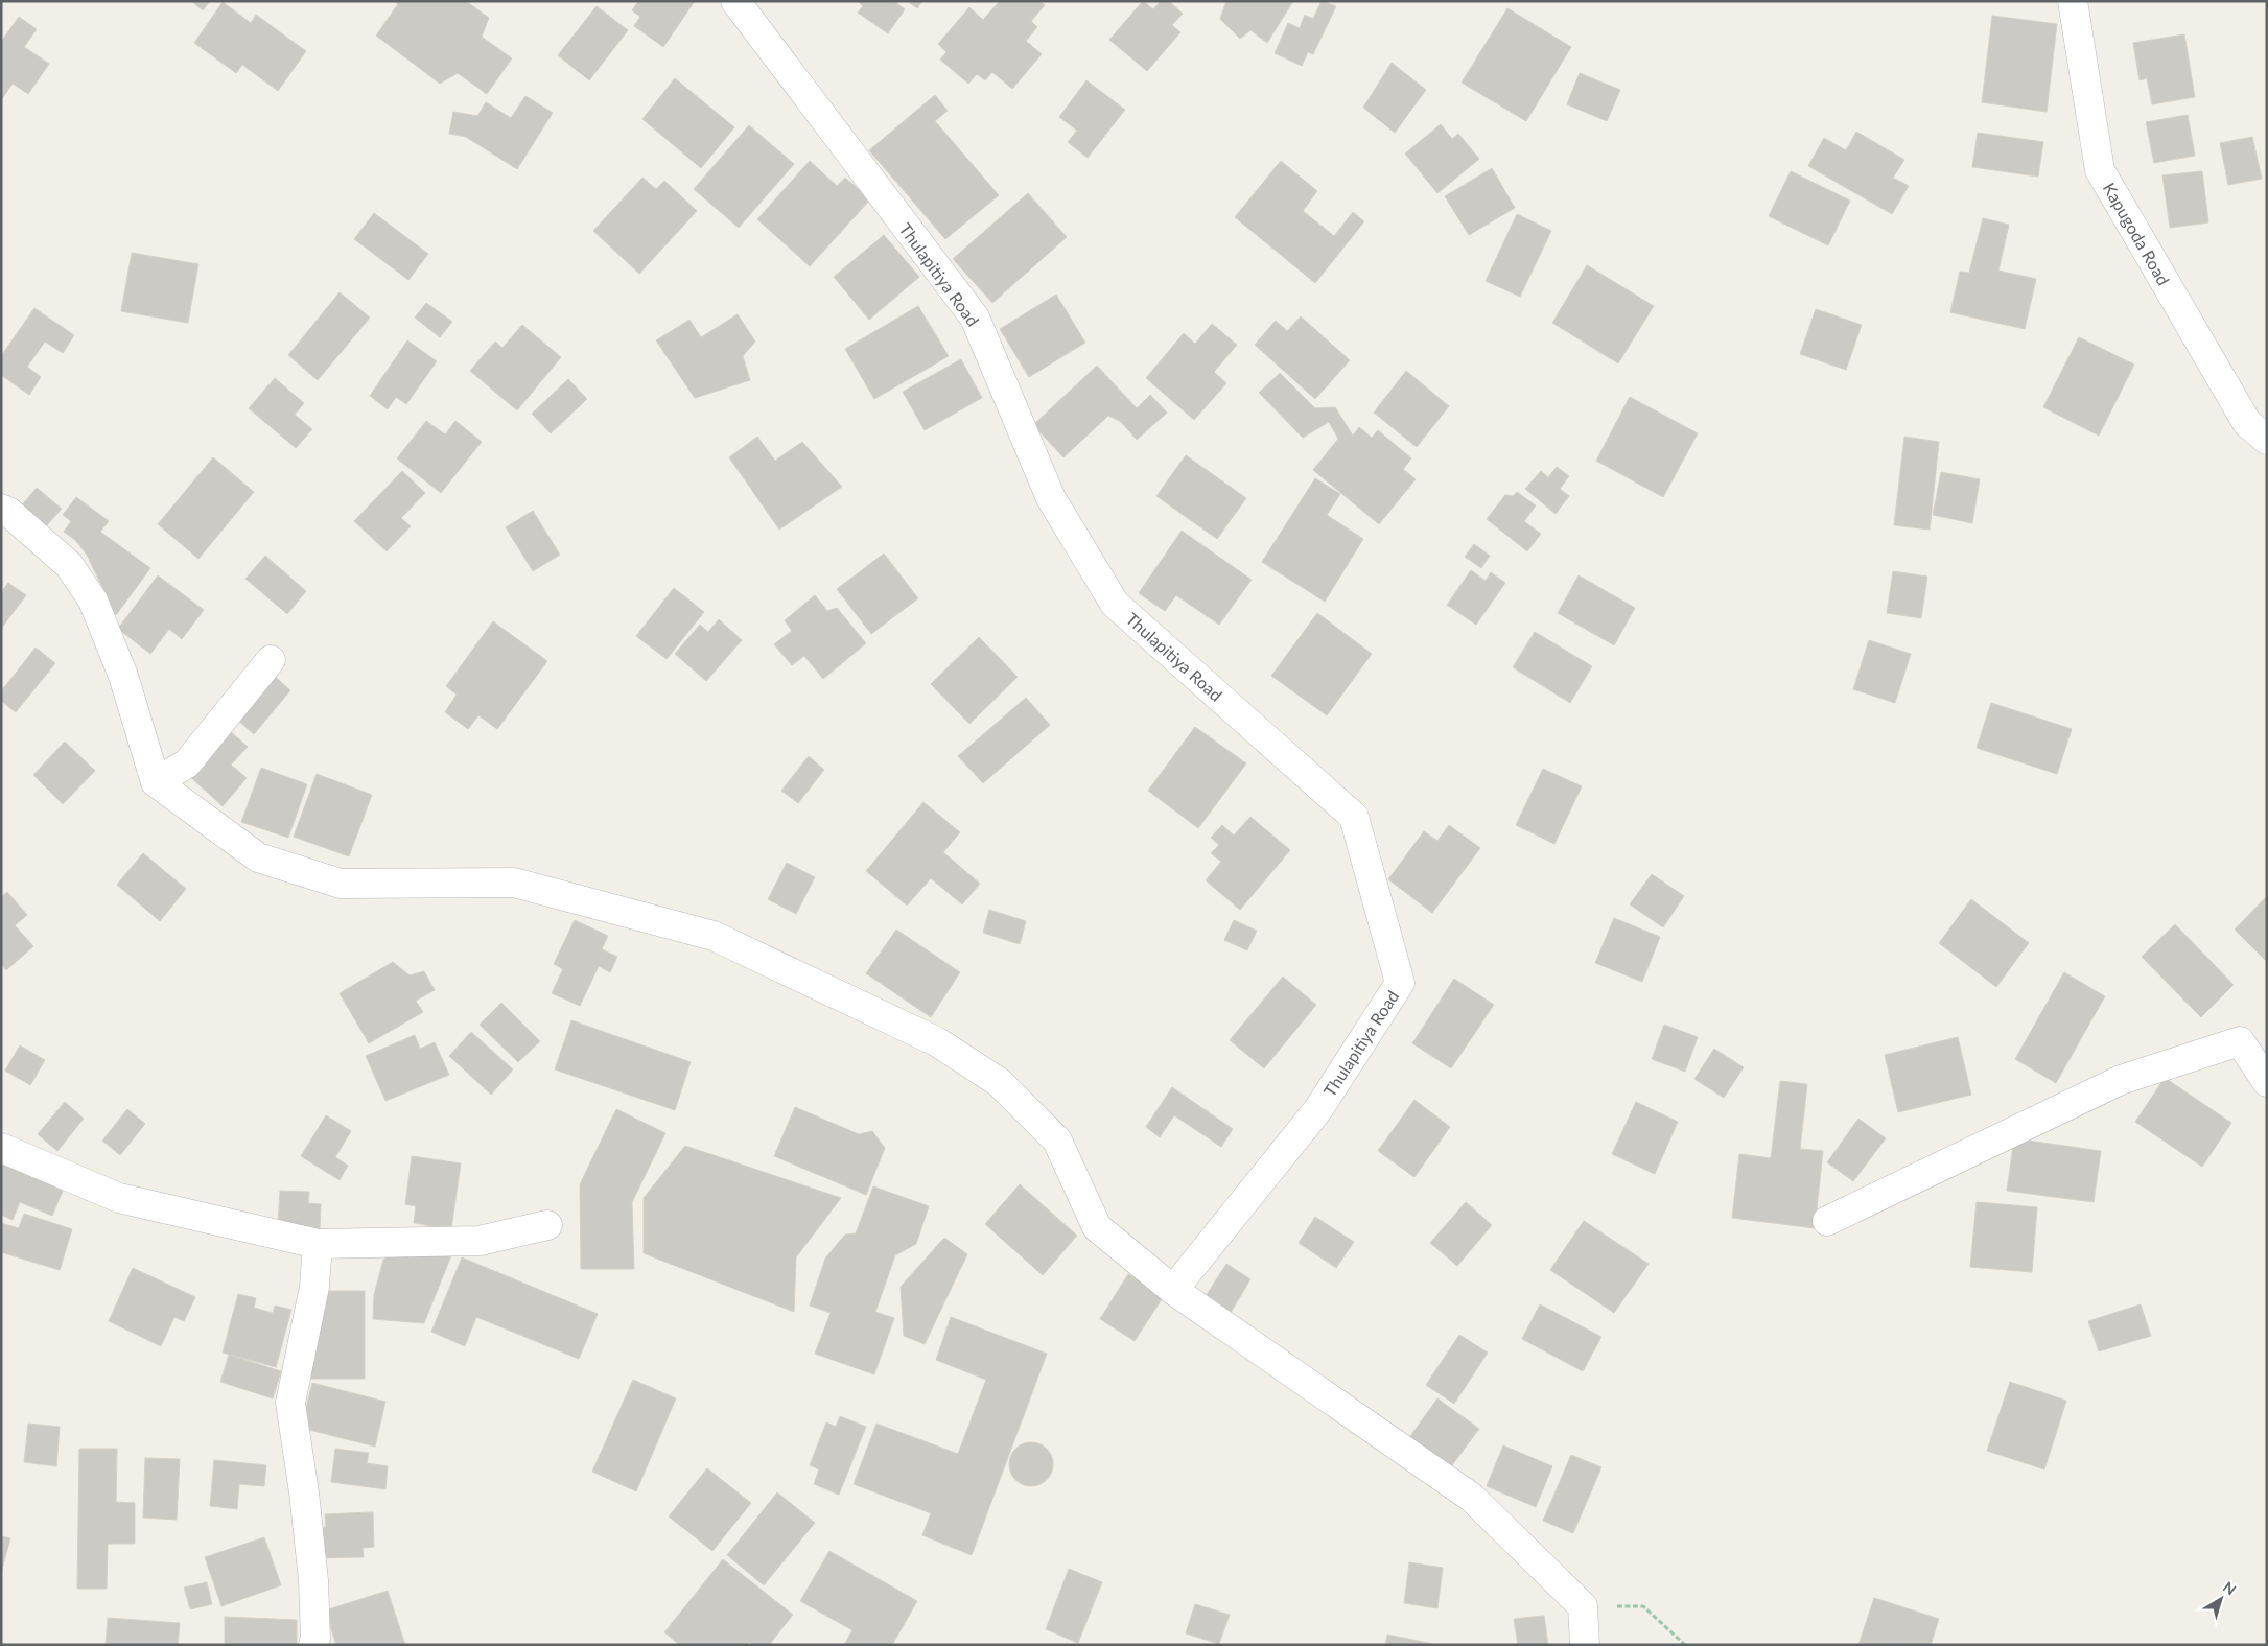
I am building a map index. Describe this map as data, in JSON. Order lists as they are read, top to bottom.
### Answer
{
  "streets": {
    "street": ["Kapugoda Road", "Thulapitiya Road"]
  },
  "north": "top right"
}
